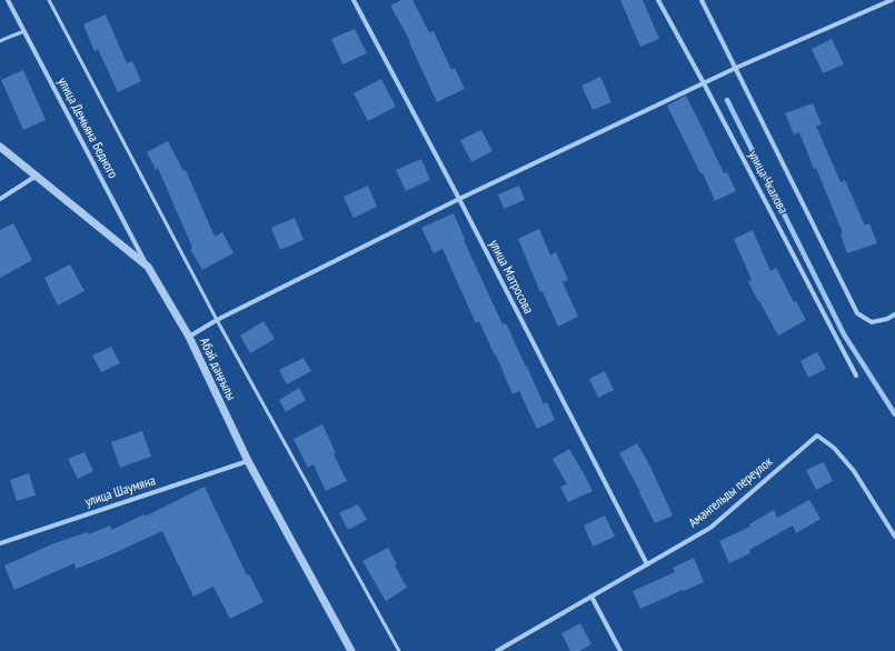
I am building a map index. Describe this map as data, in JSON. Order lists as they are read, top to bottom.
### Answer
{
  "streets": {
    "street": [
      "улица Демьяна Бедного",
      "улица Чкалова",
      "улица Матросова",
      "Абай даңғылы",
      "улица Шаумяна",
      "Амангельды переулок"
    ]
  },
  "crossings": [
    ["улица Демьяна Бедного", "Абай даңғылы"],
    ["улица Матросова", "Амангельды переулок"],
    ["Абай даңғылы", "улица Шаумяна"]
  ]
}
